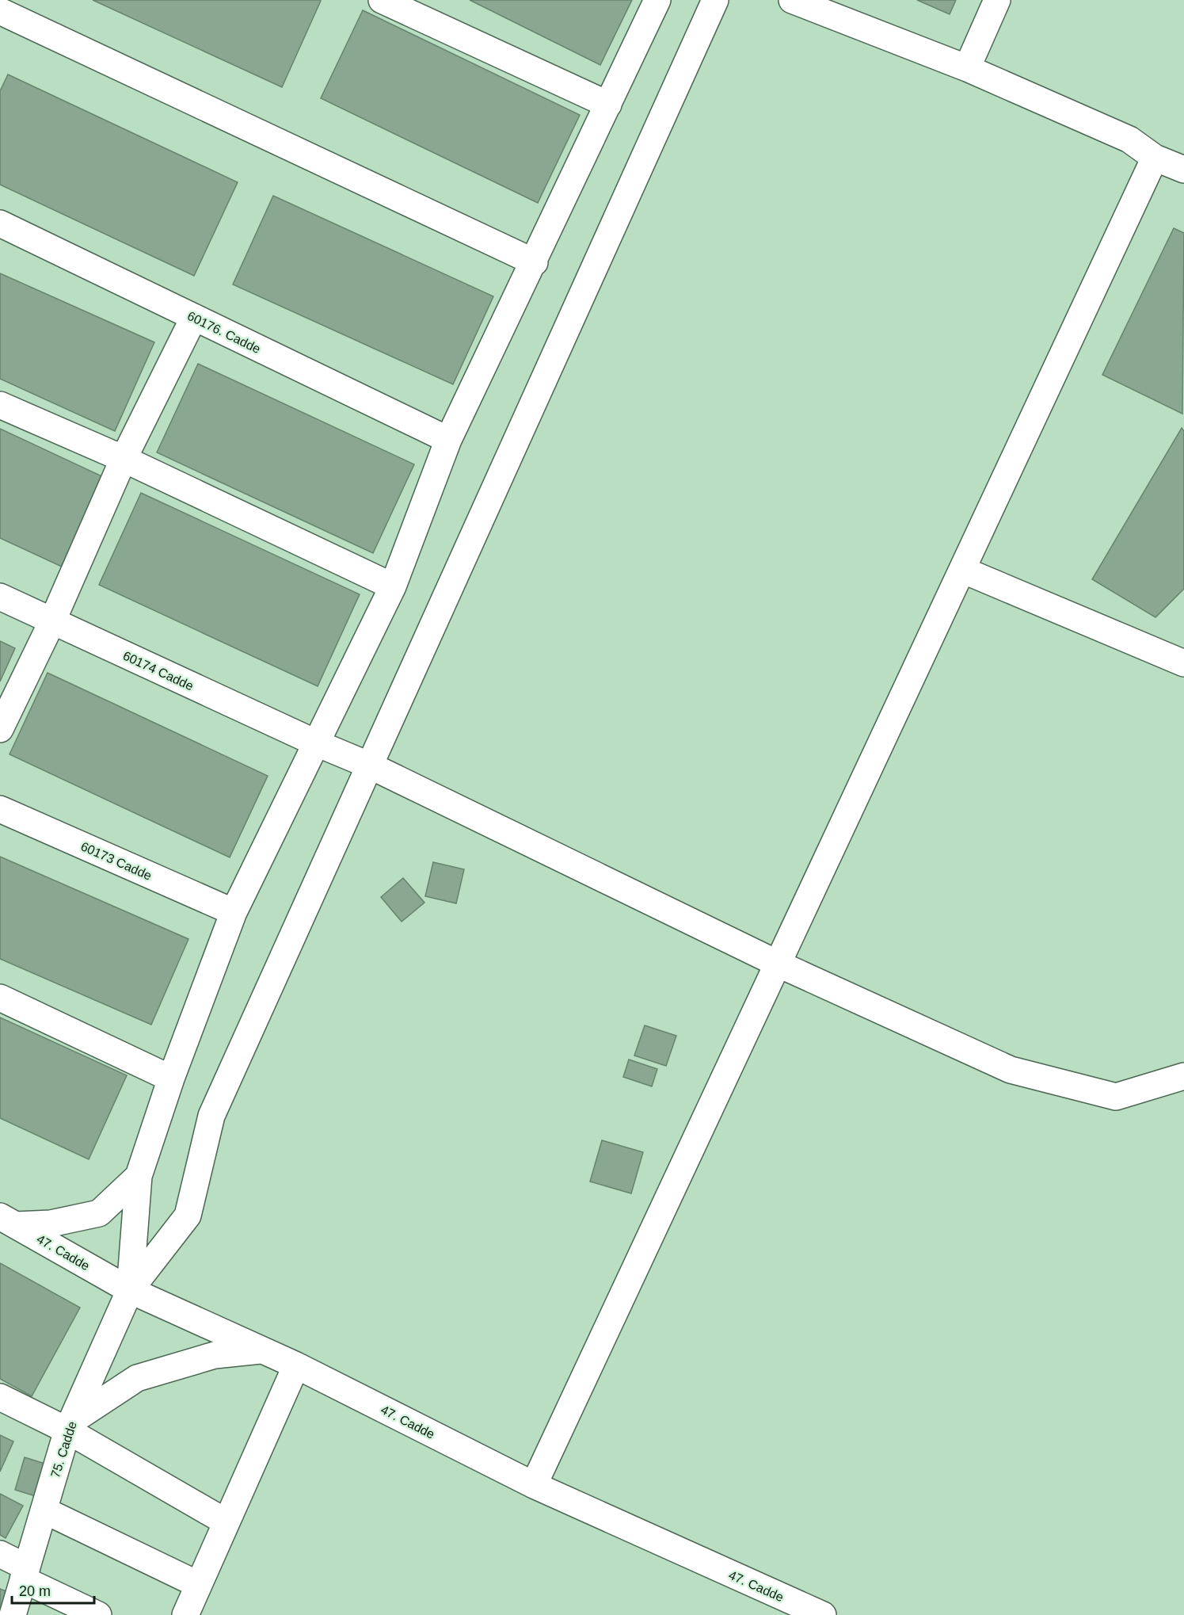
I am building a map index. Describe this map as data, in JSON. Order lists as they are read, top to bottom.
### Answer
{
  "streets": {
    "street": [
      "60176. Cadde",
      "60174 Cadde",
      "60173 Cadde",
      "47. Cadde",
      "75. Cadde"
    ]
  },
  "crossings": [
    ["47. Cadde", "75. Cadde"]
  ],
  "scale_bar": "20 m"
}
